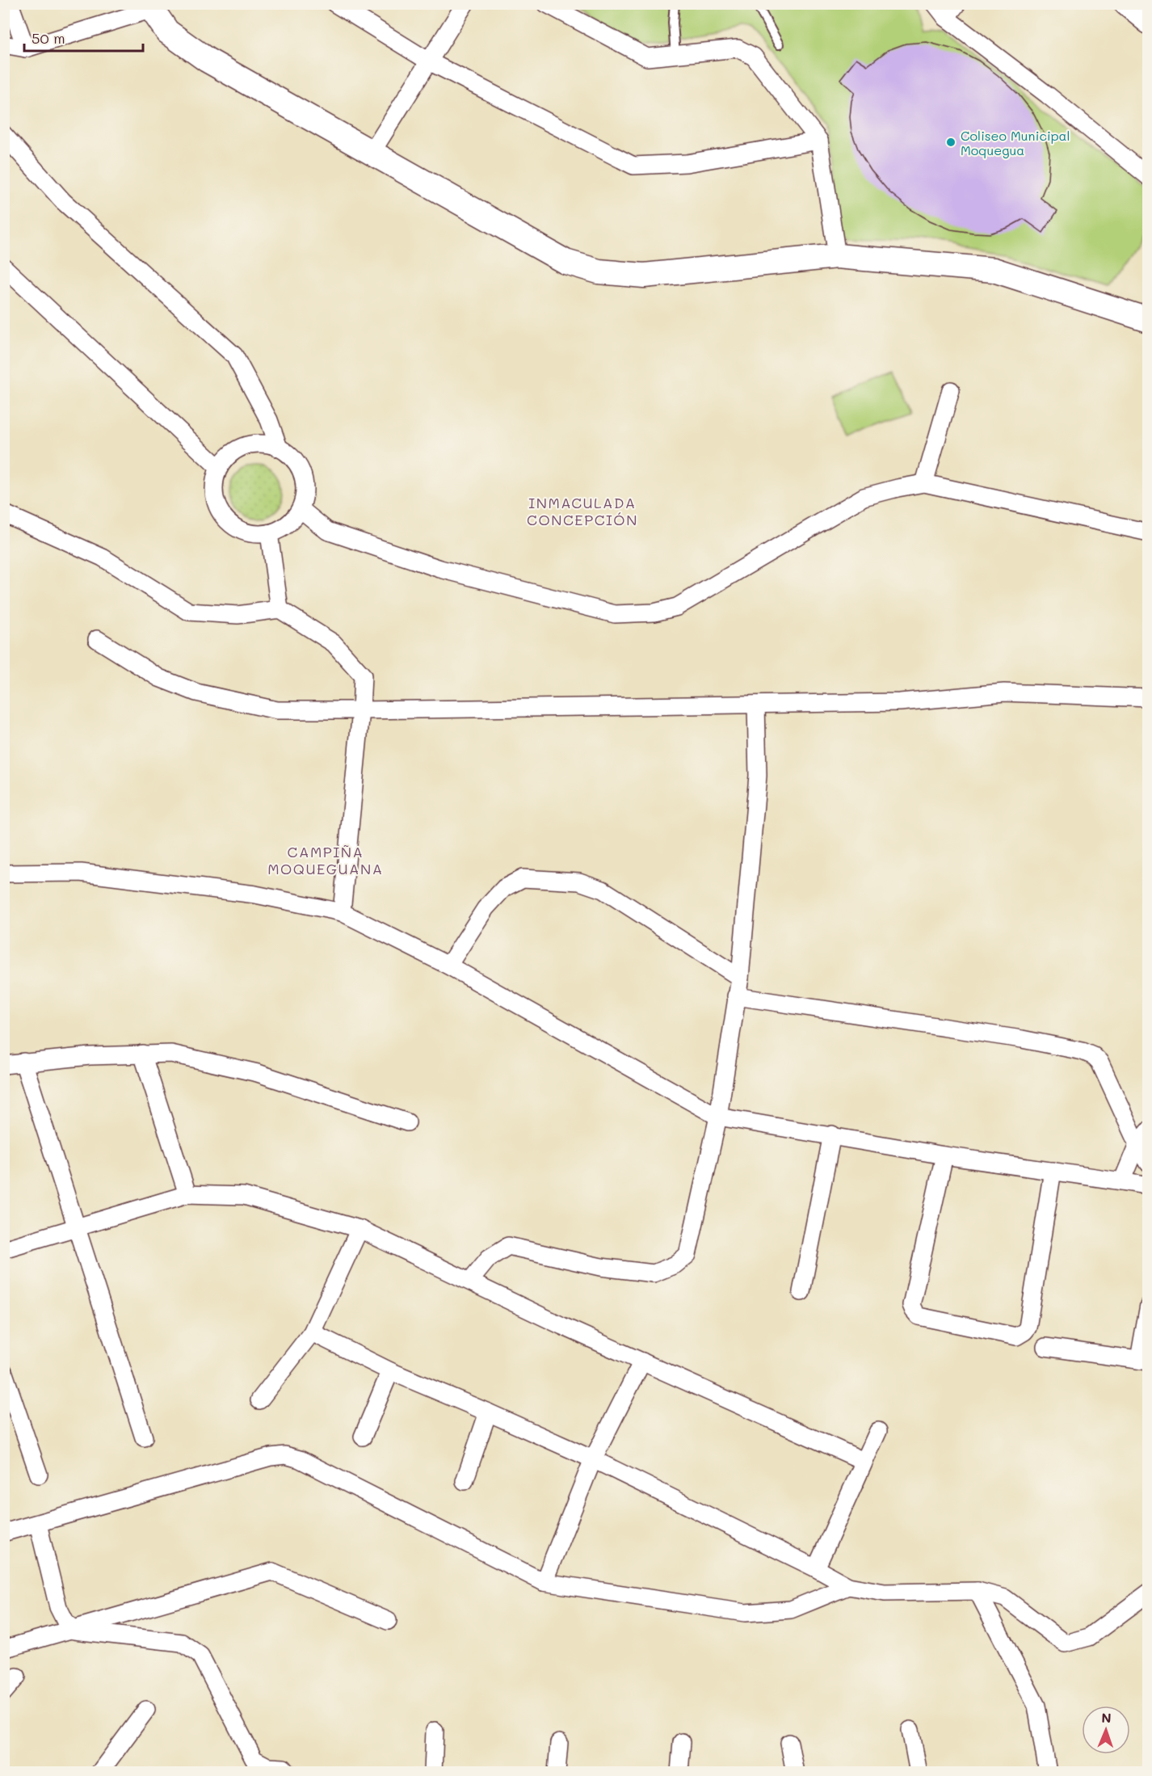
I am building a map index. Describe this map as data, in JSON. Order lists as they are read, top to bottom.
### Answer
{
  "districts": ["INMACULADA CONCEPCIÓN", "CAMPIÑA MOQUEGUANA"],
  "places": ["Coliseo Municipal Moquegua"],
  "scale_bar": "50 m",
  "north": "top"
}
